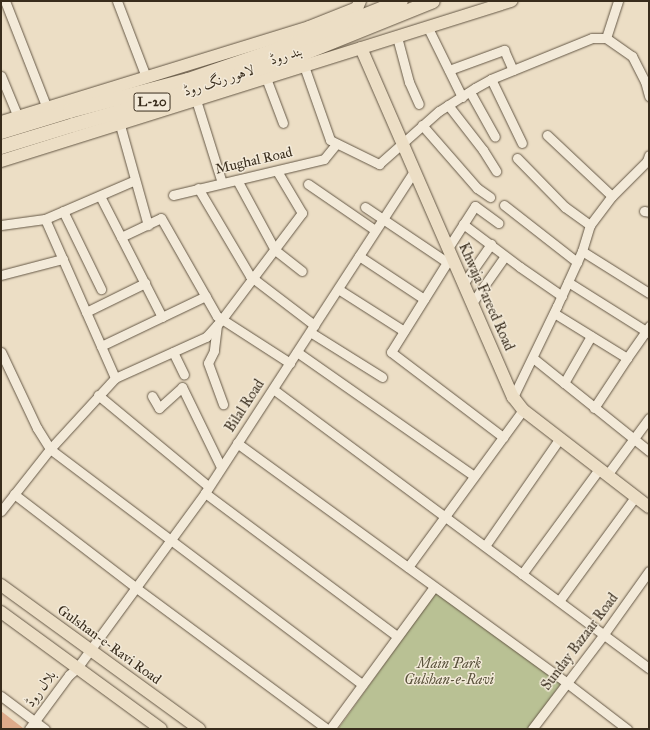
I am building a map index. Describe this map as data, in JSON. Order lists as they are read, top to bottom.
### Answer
{
  "streets": {
    "highway": ["لاہور رنگ روڈ", "L-20"],
    "main road": ["بند روڈ", "Khwaja Fareed Road", "Gulshan-e-Ravi Road"],
    "street": [
      "Mughal Road",
      "Bilal Road",
      "Sunday Bazaar Road",
      "بلال روڈ"
    ]
  },
  "crossings": [
    ["بند روڈ", "لاہور رنگ روڈ"],
    ["بند روڈ", "Khwaja Fareed Road"],
    ["Khwaja Fareed Road", "Bilal Road"],
    ["Bilal Road", "Gulshan-e-Ravi Road"],
    ["Bilal Road", "بلال روڈ"],
    ["Gulshan-e-Ravi Road", "بلال روڈ"]
  ],
  "parks": ["Main Park Gulshan-e-Ravi"]
}
